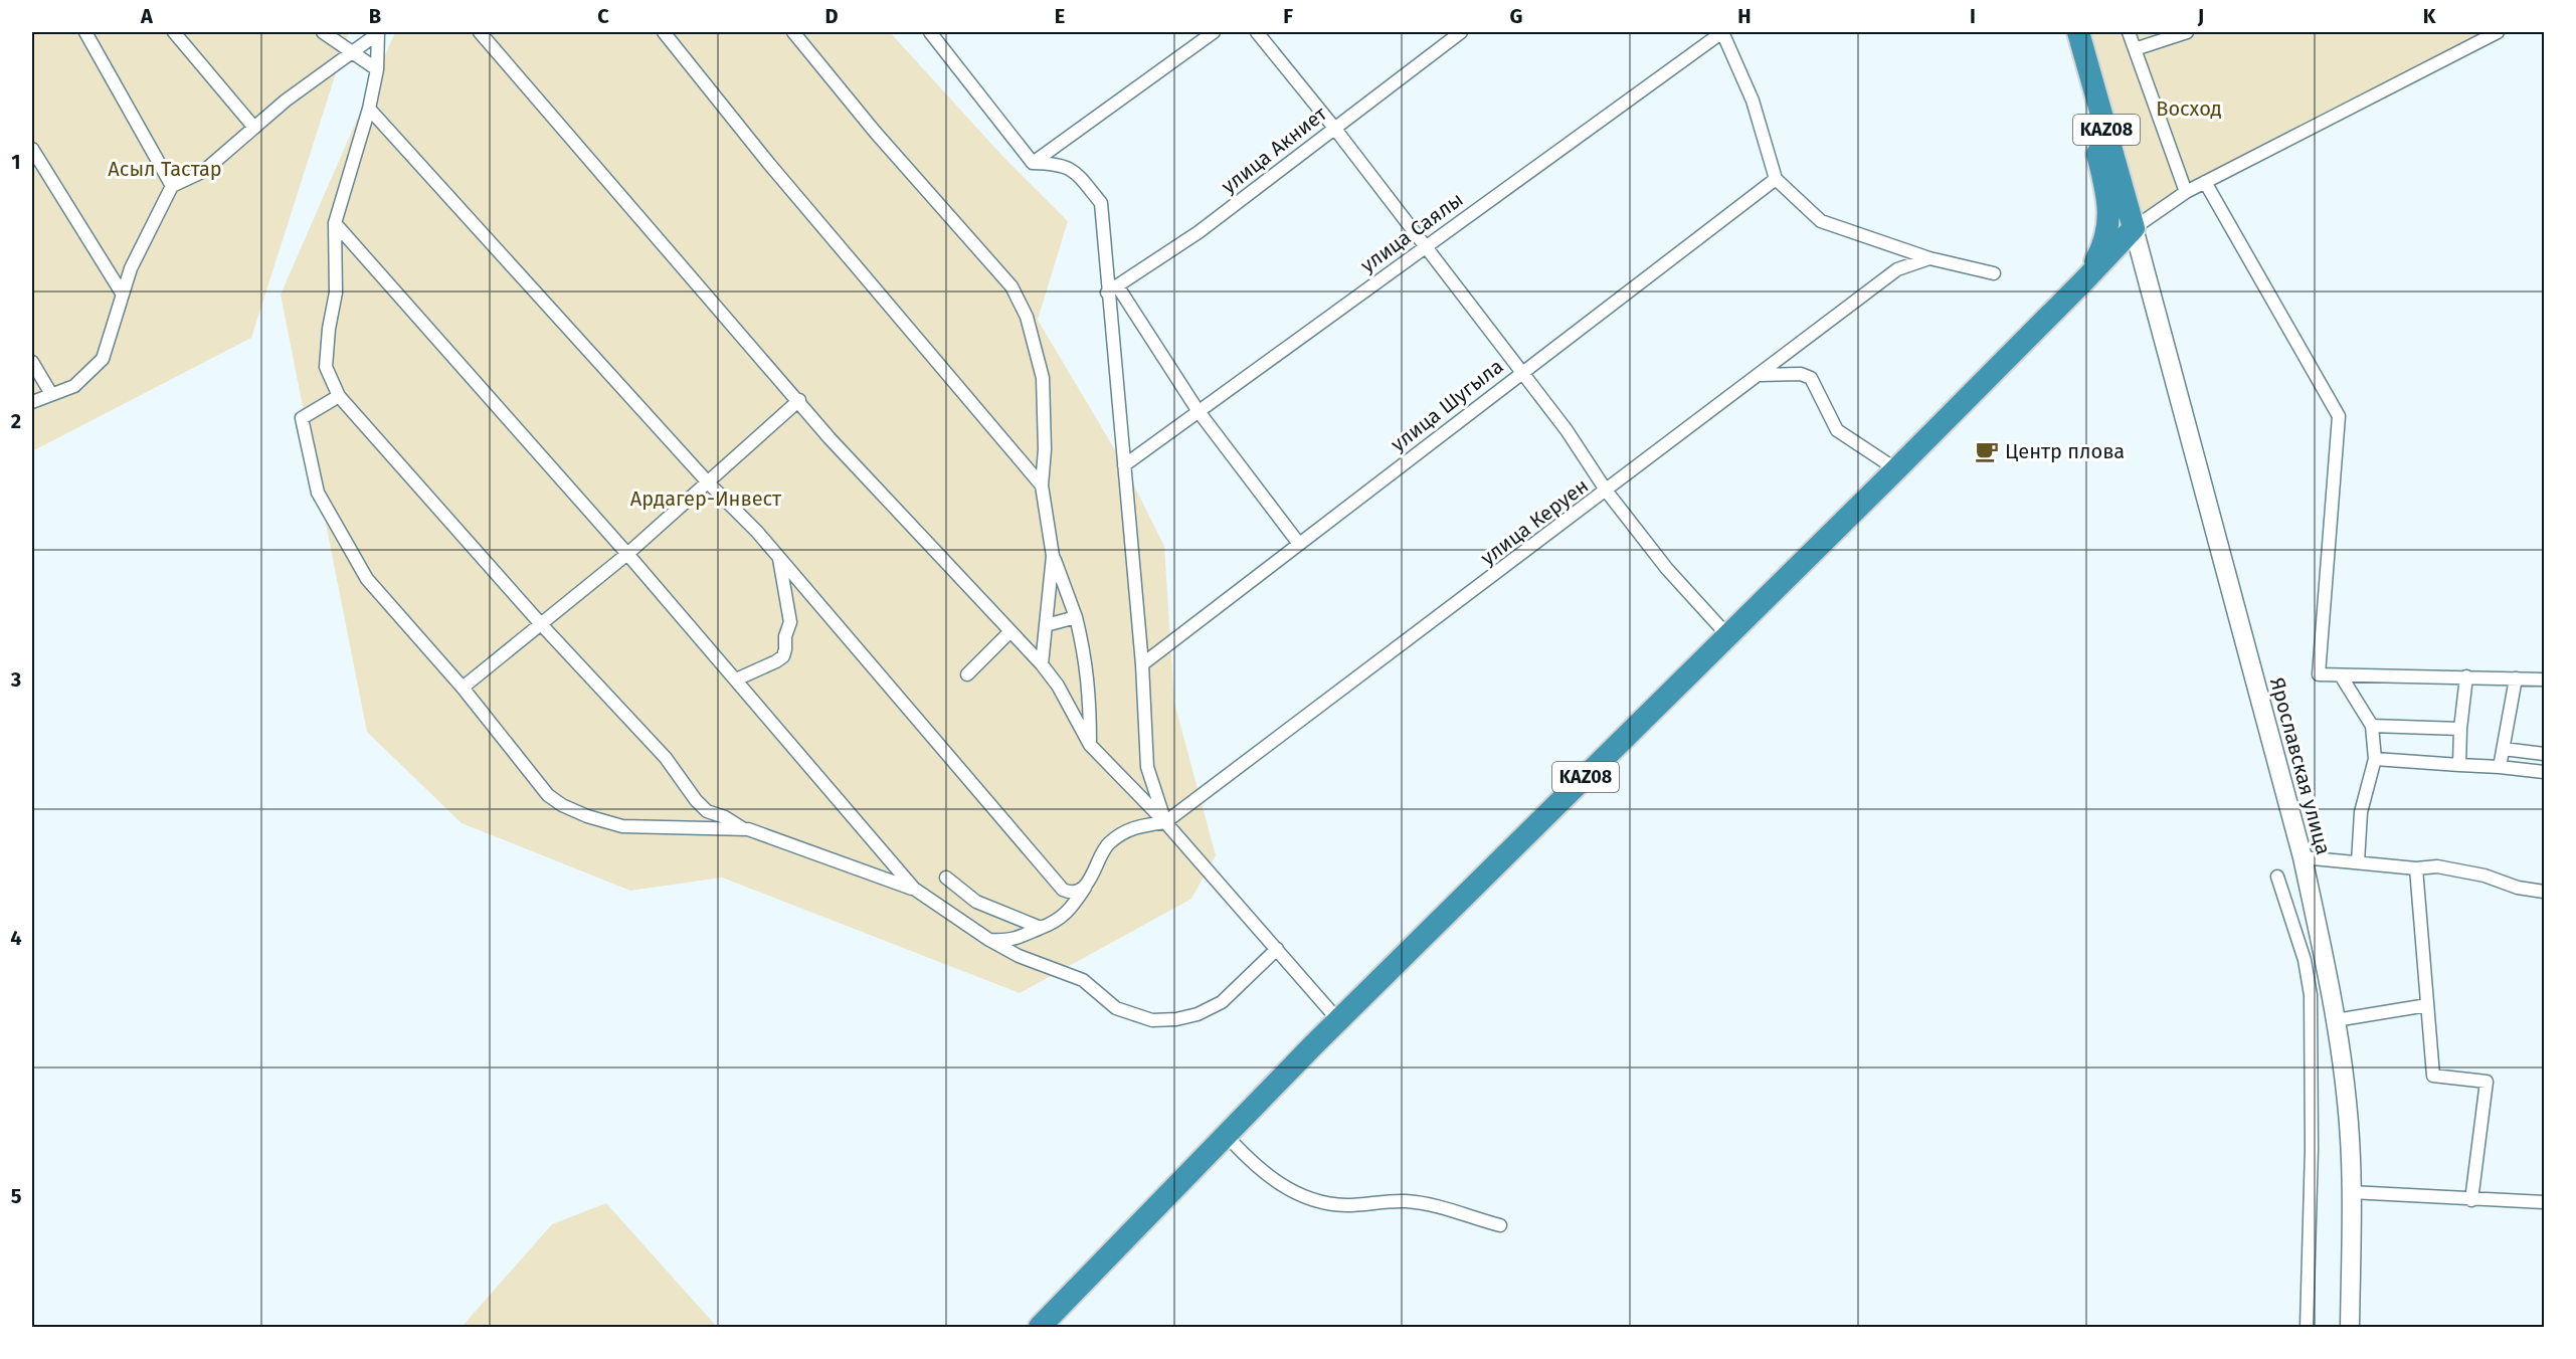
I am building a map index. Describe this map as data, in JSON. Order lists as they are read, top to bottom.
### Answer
{
  "streets": {
    "highway": ["KAZ08"],
    "main road": ["Ярославская улица"],
    "street": [
      "улица Акниет",
      "улица Саялы",
      "улица Шугыла",
      "улица Керуен"
    ]
  },
  "crossings": [
    ["KAZ08", "Ярославская улица"]
  ],
  "parks": ["Восход", "Асыл Тастар", "Ардагер-Инвест"],
  "places": {
    "cafe": ["Центр плова"]
  },
  "grid": {
    "columns": [
      "A",
      "B",
      "C",
      "D",
      "E",
      "F",
      "G",
      "H",
      "I",
      "J",
      "K"
    ],
    "rows": [
      "1",
      "2",
      "3",
      "4",
      "5"
    ]
  }
}
